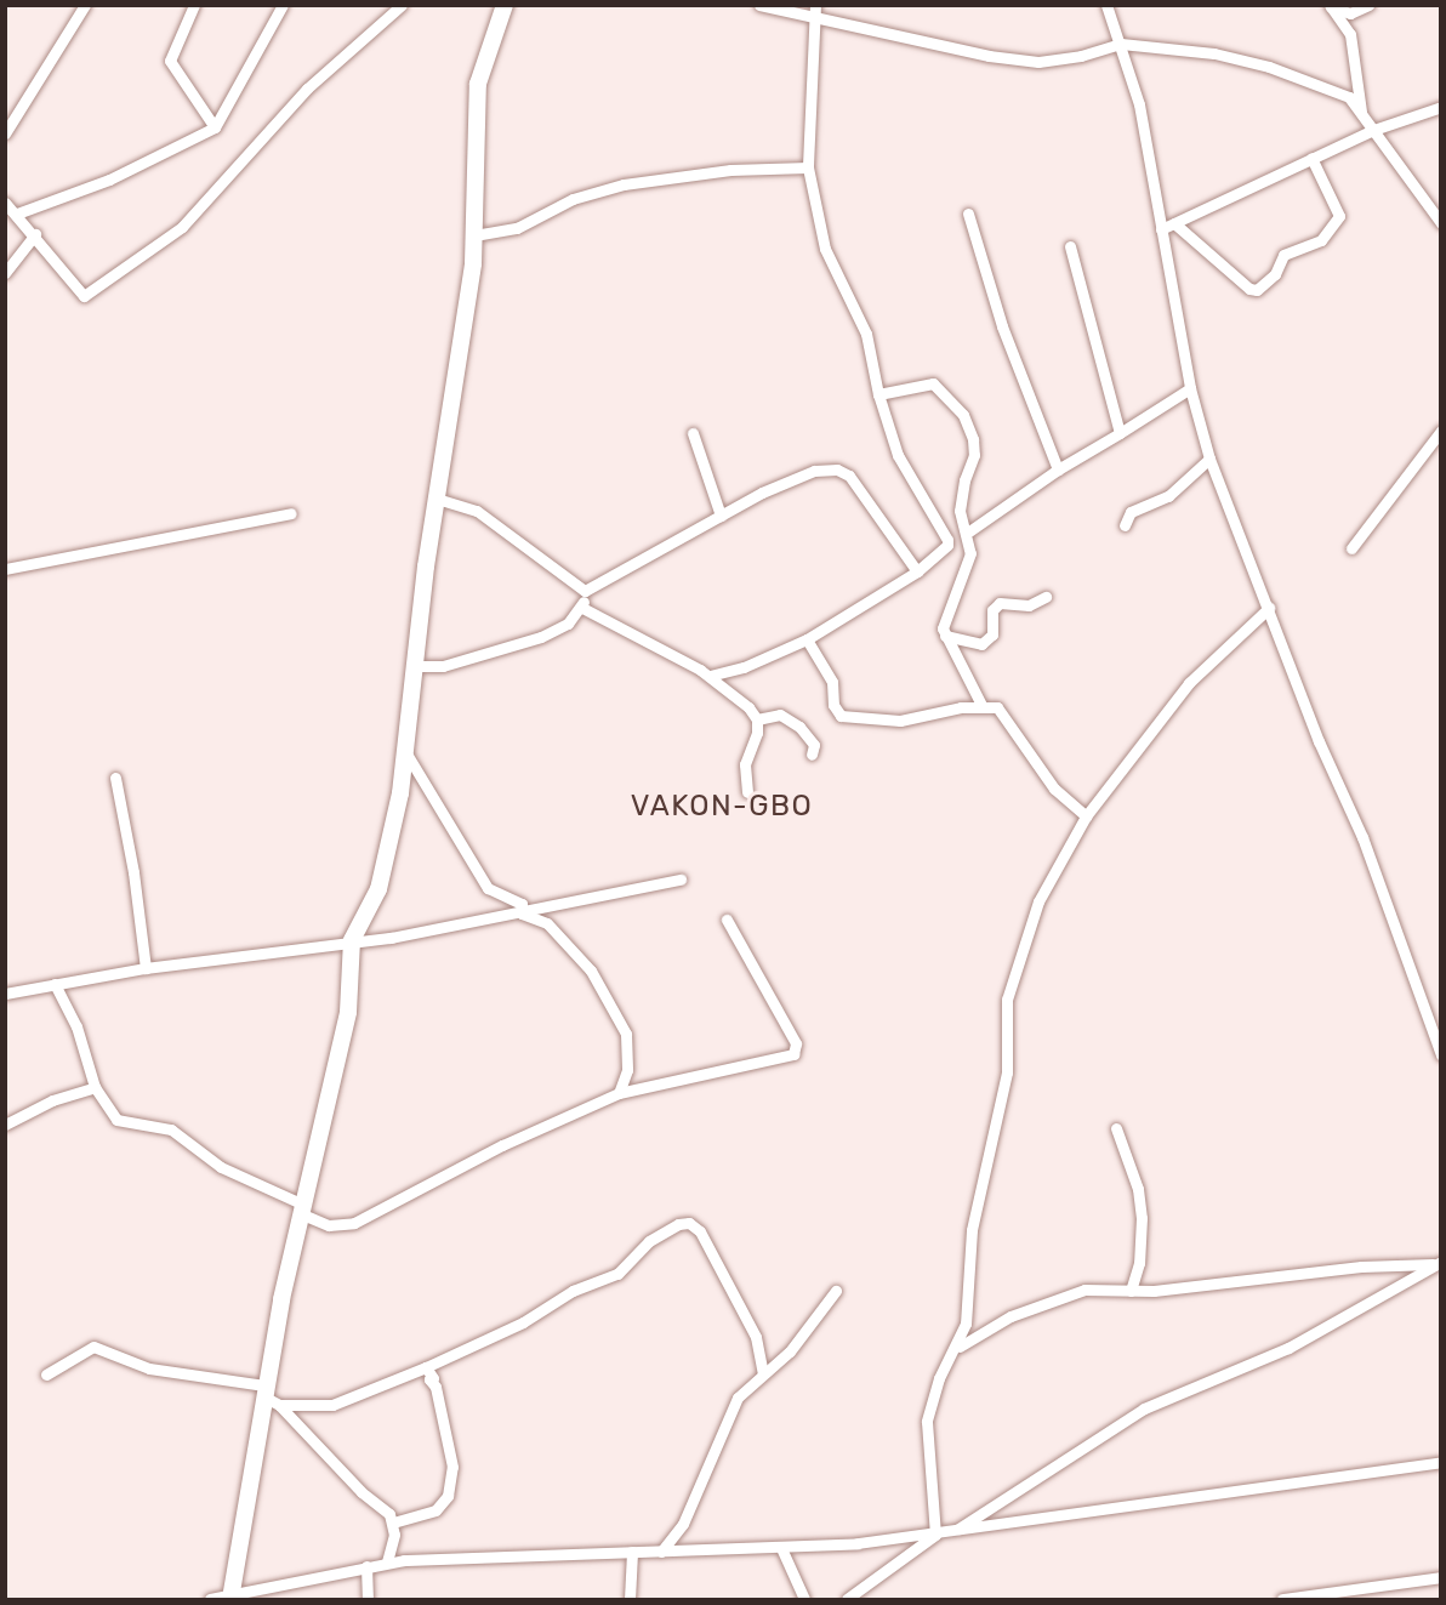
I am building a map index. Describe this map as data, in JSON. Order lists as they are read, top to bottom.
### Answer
{
  "districts": ["VAKON-GBO"]
}
